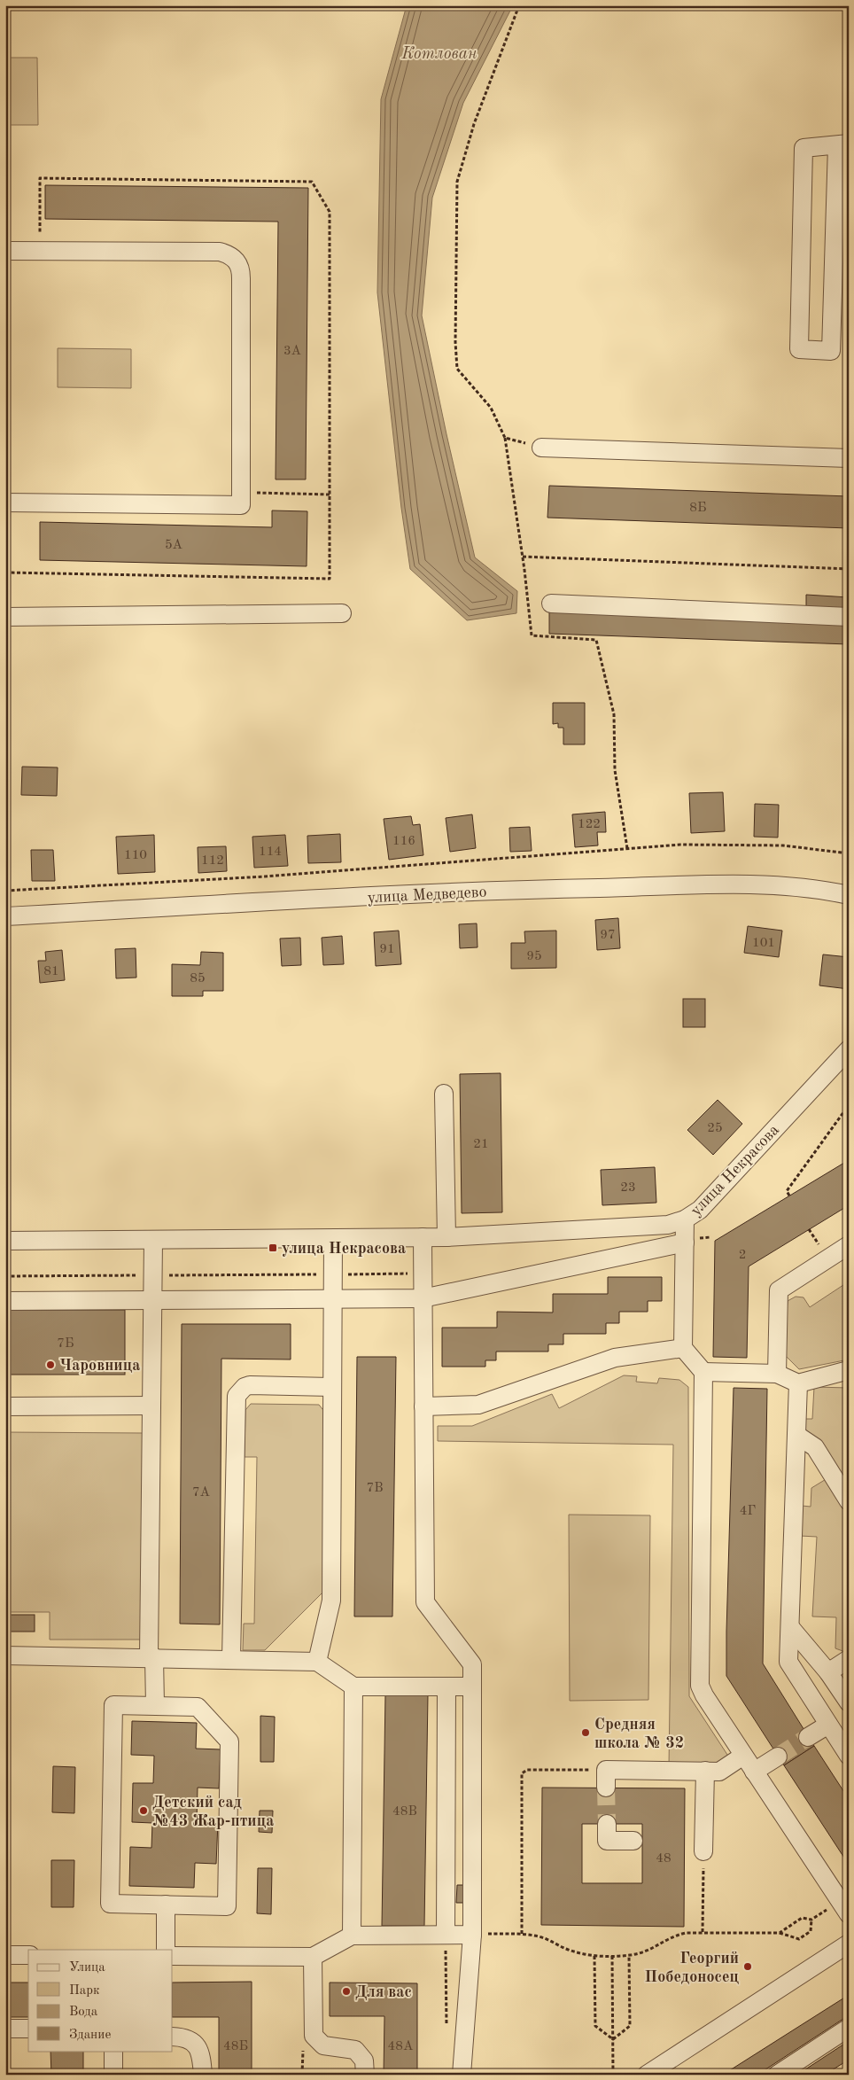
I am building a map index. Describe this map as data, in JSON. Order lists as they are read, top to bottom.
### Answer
{
  "streets": {
    "street": ["улица Медведево", "улица Некрасова"]
  },
  "water": ["Котлован"],
  "places": {
    "transit": ["улица Некрасова"],
    "other": [
      "Чаровница",
      "Средняя школа № 32",
      "Детский сад №43 Жар-птица",
      "Георгий Победоносец",
      "Для вас"
    ]
  },
  "house_numbers": [
    "3А",
    "8Б",
    "5А",
    "122",
    "116",
    "114",
    "110",
    "112",
    "97",
    "101",
    "91",
    "95",
    "81",
    "85",
    "25",
    "21",
    "23",
    "2",
    "7Б",
    "7В",
    "7А",
    "4Г",
    "48В",
    "48",
    "48Б",
    "48А"
  ],
  "legend": [
    "Улица",
    "Парк",
    "Вода",
    "Здание"
  ]
}
